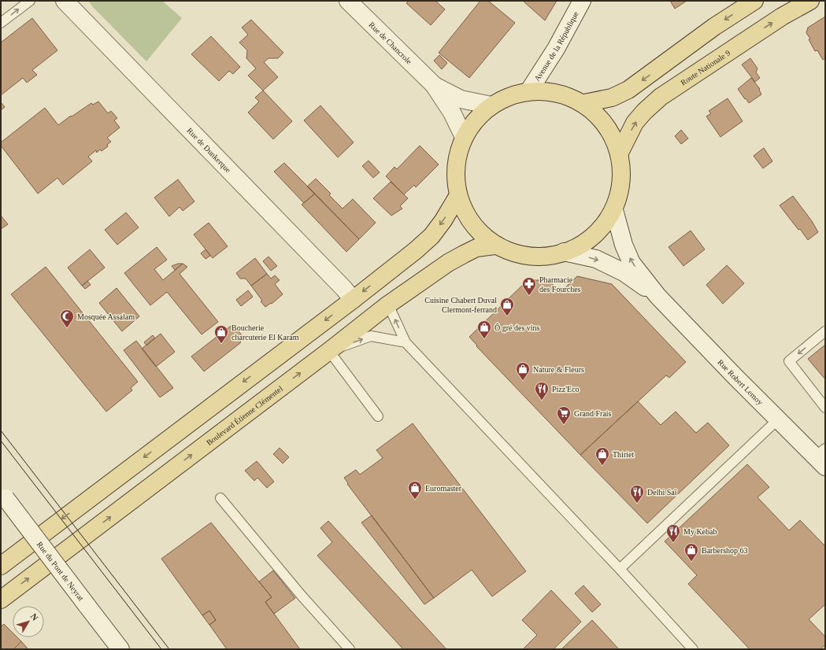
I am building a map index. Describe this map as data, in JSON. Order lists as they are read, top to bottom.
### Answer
{
  "streets": {
    "main road": ["Route Nationale 9", "Boulevard Étienne Clémentel"],
    "street": [
      "Rue de Chancrole",
      "Avenue de la République",
      "Rue de Dunkerque",
      "Rue Robert Lemoy",
      "Rue du Pont de Neyrat"
    ]
  },
  "places": {
    "pharmacy": ["Pharmacie des Fourches"],
    "shop": [
      "Cuisine Chabert Duval Clermont-ferrand",
      "Ô gré des vins",
      "Boucherie charcuterie El Karam",
      "Nature & Fleurs",
      "Thiriet",
      "Euromaster",
      "Barbershop 63"
    ],
    "mosque": ["Mosquée Assalam"],
    "restaurant": ["Pizz'Eco", "Delhi Saï", "My Kebab"],
    "supermarket": ["Grand Frais"]
  },
  "north": "top right"
}
